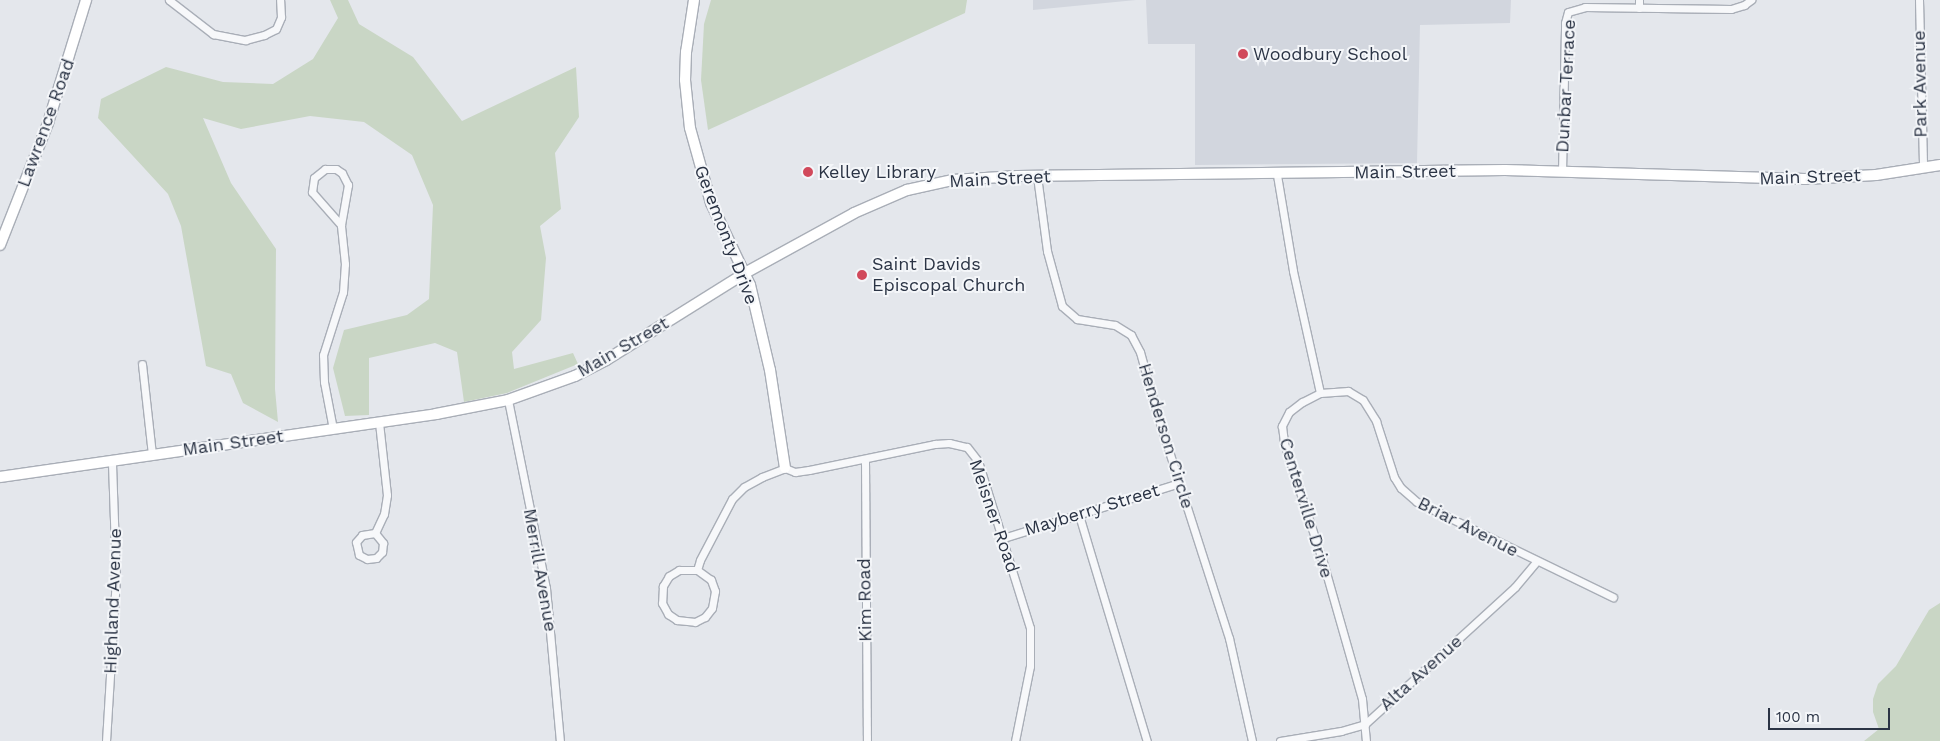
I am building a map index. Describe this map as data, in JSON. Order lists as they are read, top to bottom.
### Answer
{
  "streets": {
    "main road": ["Lawrence Road", "Main Street", "Geremonty Drive"],
    "street": [
      "Park Avenue",
      "Dunbar Terrace",
      "Henderson Circle",
      "Centerville Drive",
      "Mayberry Street",
      "Meisner Road",
      "Briar Avenue",
      "Merrill Avenue",
      "Kim Road",
      "Highland Avenue",
      "Alta Avenue"
    ]
  },
  "crossings": [
    ["Park Avenue", "Main Street"],
    ["Dunbar Terrace", "Main Street"],
    ["Main Street", "Geremonty Drive"],
    ["Main Street", "Henderson Circle"],
    ["Main Street", "Merrill Avenue"],
    ["Main Street", "Highland Avenue"],
    ["Geremonty Drive", "Meisner Road"],
    ["Henderson Circle", "Mayberry Street"],
    ["Centerville Drive", "Briar Avenue"],
    ["Centerville Drive", "Alta Avenue"],
    ["Mayberry Street", "Meisner Road"],
    ["Meisner Road", "Kim Road"],
    ["Briar Avenue", "Alta Avenue"]
  ],
  "places": ["Woodbury School", "Kelley Library", "Saint Davids Episcopal Church"],
  "scale_bar": "100 m"
}
